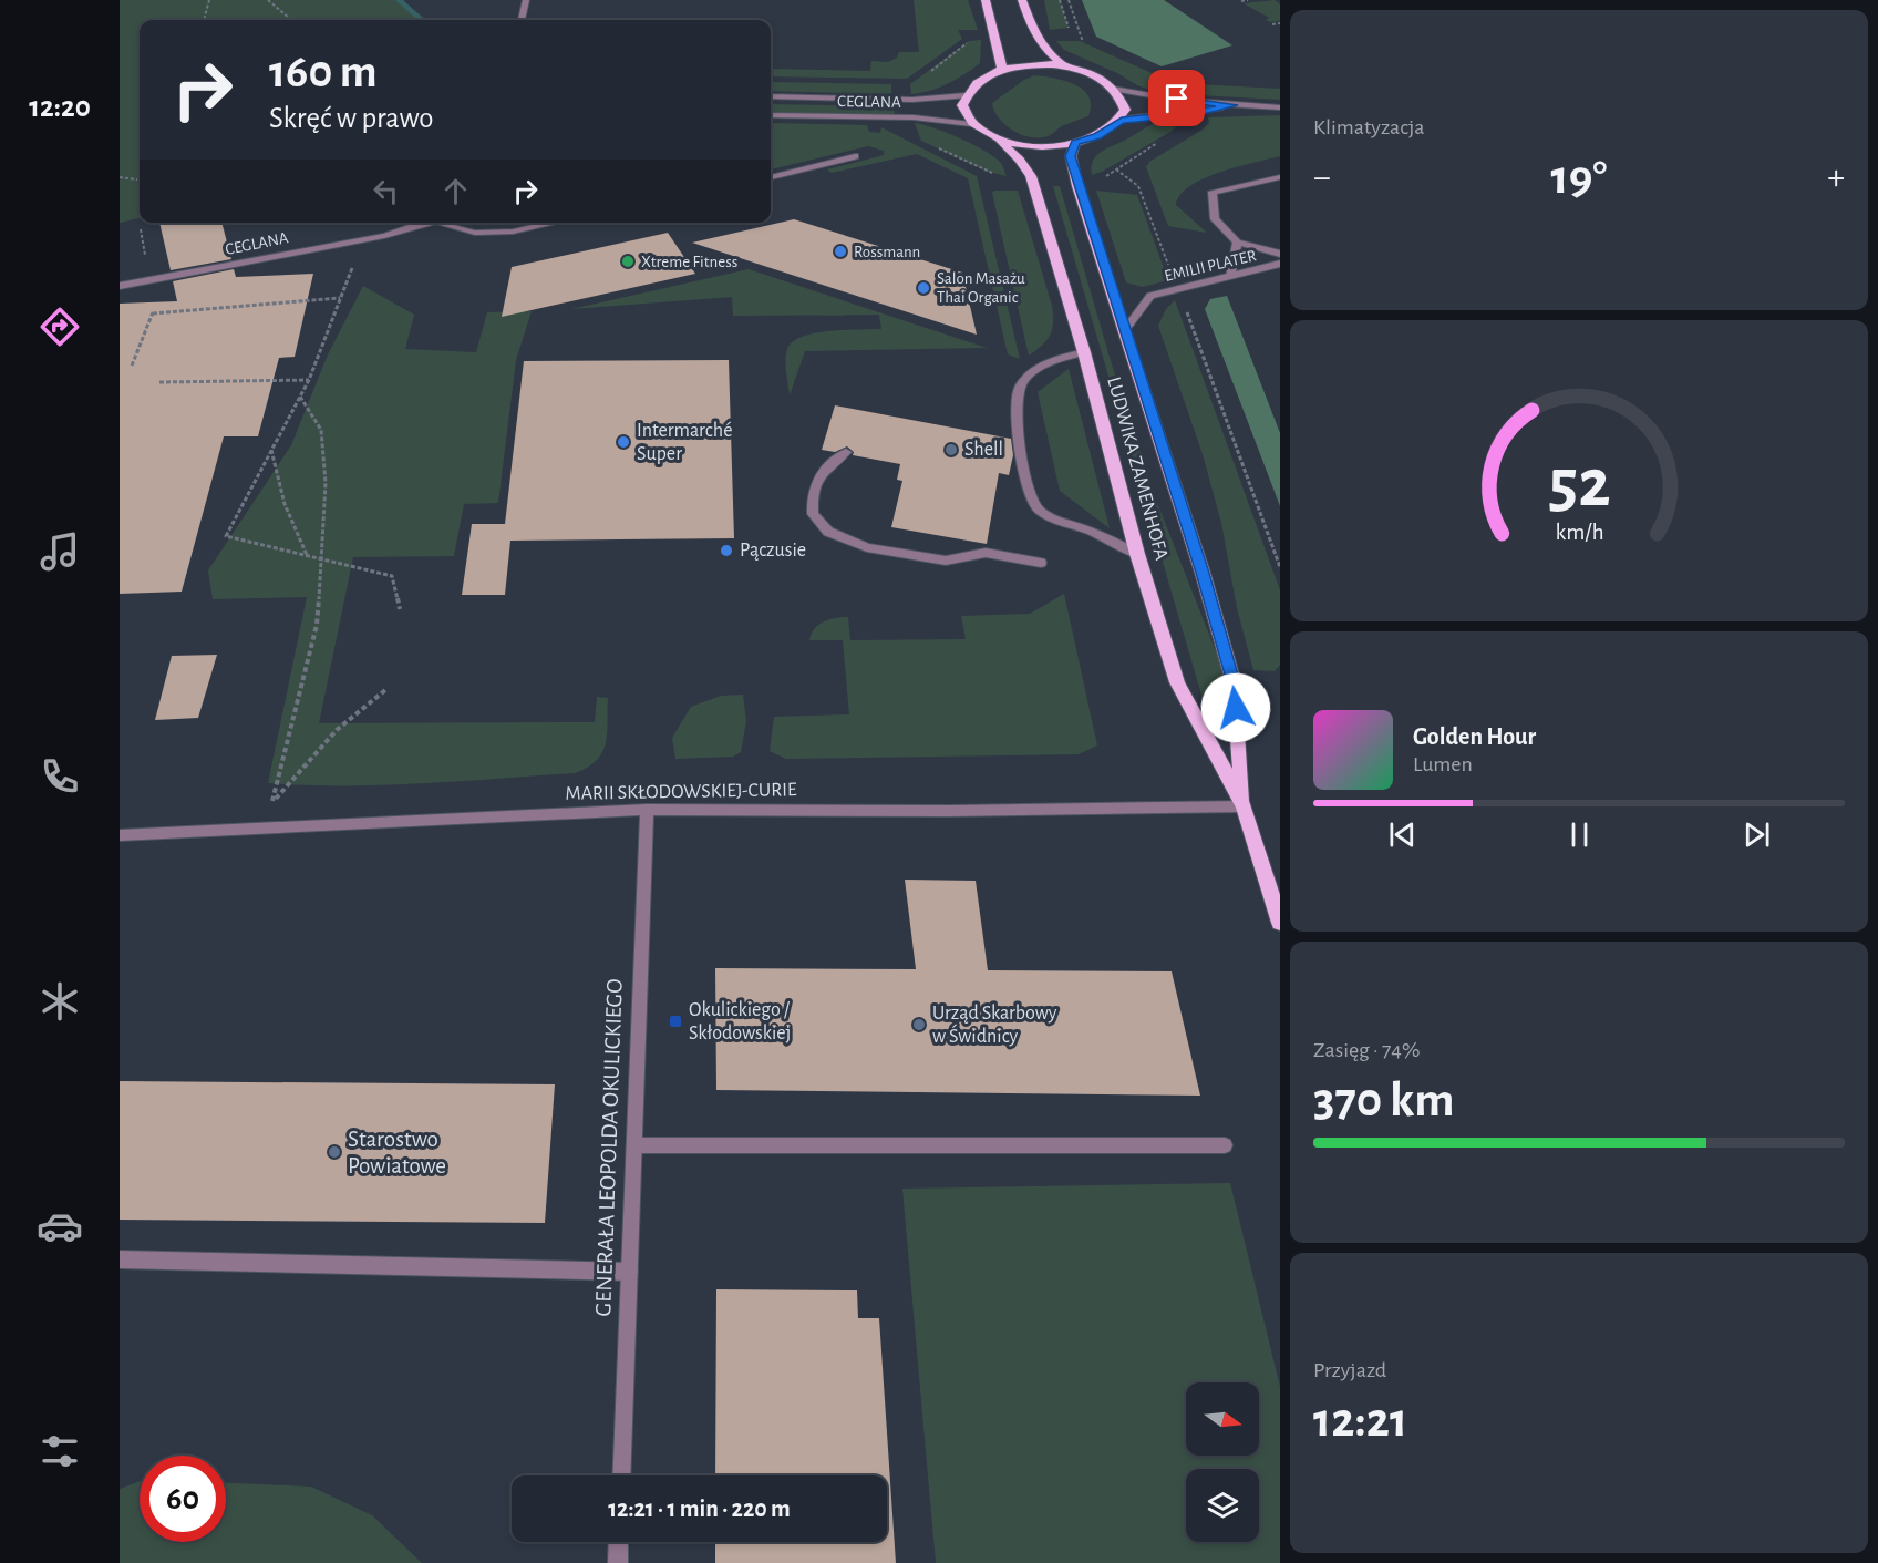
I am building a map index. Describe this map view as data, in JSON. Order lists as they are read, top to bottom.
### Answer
{
  "streets": {
    "main road": ["LUDWIKA ZAMENHOFA"],
    "street": [
      "CEGLANA",
      "EMILII PLATER",
      "MARII SKŁODOWSKIEJ-CURIE",
      "GENERAŁA LEOPOLDA OKULICKIEGO"
    ]
  },
  "crossings": [
    ["EMILII PLATER", "LUDWIKA ZAMENHOFA"],
    ["LUDWIKA ZAMENHOFA", "MARII SKŁODOWSKIEJ-CURIE"],
    ["MARII SKŁODOWSKIEJ-CURIE", "GENERAŁA LEOPOLDA OKULICKIEGO"]
  ],
  "places": {
    "other": [
      "Rossmann",
      "Xtreme Fitness",
      "Salon Masażu Thai Organic",
      "Intermarché Super",
      "Shell",
      "Pączusie",
      "Urząd Skarbowy w Świdnicy",
      "Starostwo Powiatowe"
    ],
    "transit": ["Okulickiego / Skłodowskiej"]
  },
  "north": "right",
  "page": {
    "tabs": "12:20",
    "tile": [
      "Klimatyzacja",
      ["Zasięg · 74%", "370 km"],
      ["Przyjazd", "12:21"]
    ],
    "turn": ["160 m", "Skręć w prawo"],
    "heat": ["−", "19°", "+"],
    "song": ["Golden Hour", "Lumen"],
    "limit": "60",
    "trip": "12:21 · 1 min · 220 m",
    "gauge": ["52", "km/h"]
  }
}
